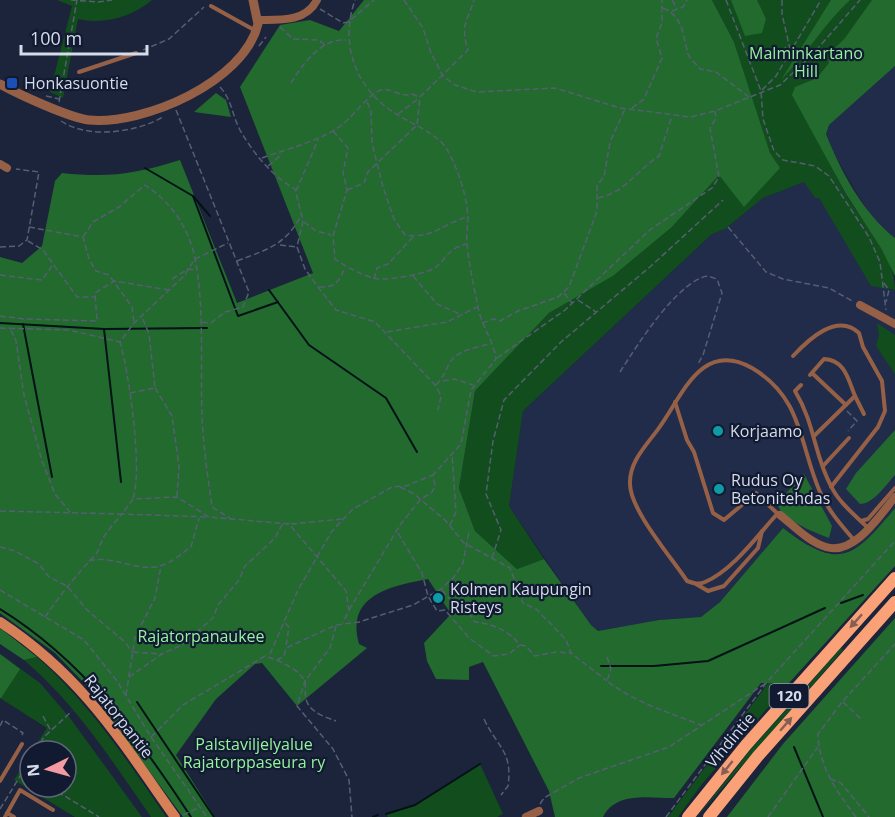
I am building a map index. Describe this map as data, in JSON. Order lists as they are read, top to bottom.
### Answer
{
  "streets": {
    "main road": ["120", "Rajatorpantie", "Vihdintie"]
  },
  "parks": ["Malminkartano Hill", "Rajatorpanaukee", "Palstaviljelyalue Rajatorppaseura ry"],
  "places": {
    "transit": ["Honkasuontie"],
    "other": ["Korjaamo", "Rudus Oy Betonitehdas", "Kolmen Kaupungin Risteys"]
  },
  "scale_bar": "100 m",
  "north": "left"
}
